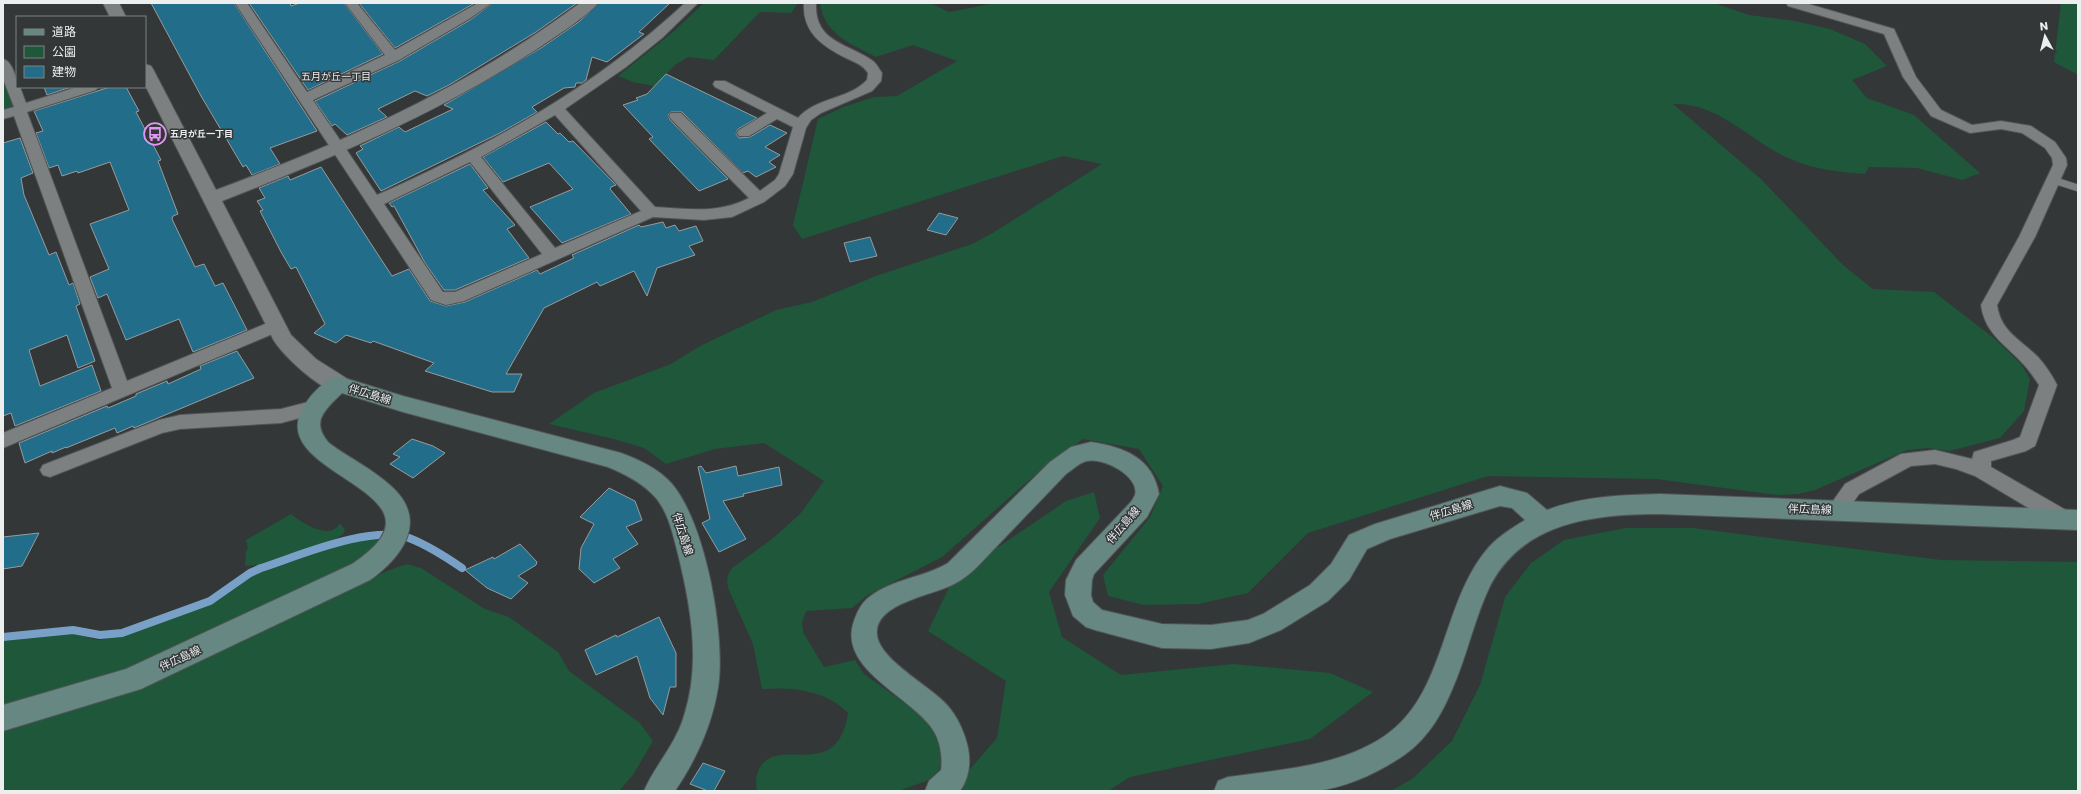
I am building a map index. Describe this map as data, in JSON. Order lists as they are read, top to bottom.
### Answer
{
  "streets": {
    "main road": ["伴広島線"]
  },
  "districts": ["五月が丘一丁目"],
  "places": {
    "bus stop": ["五月が丘一丁目"]
  },
  "legend": ["道路", "公園", "建物"],
  "north": "top"
}
